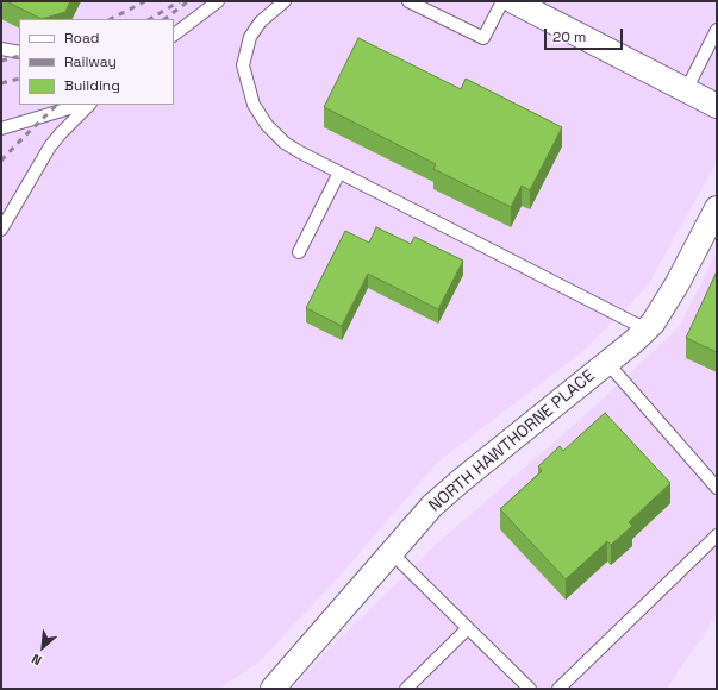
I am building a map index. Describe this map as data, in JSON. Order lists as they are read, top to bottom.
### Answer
{
  "streets": {
    "street": ["NORTH HAWTHORNE PLACE"]
  },
  "legend": ["Road", "Railway", "Building"],
  "scale_bar": "20 m",
  "north": "bottom left"
}
